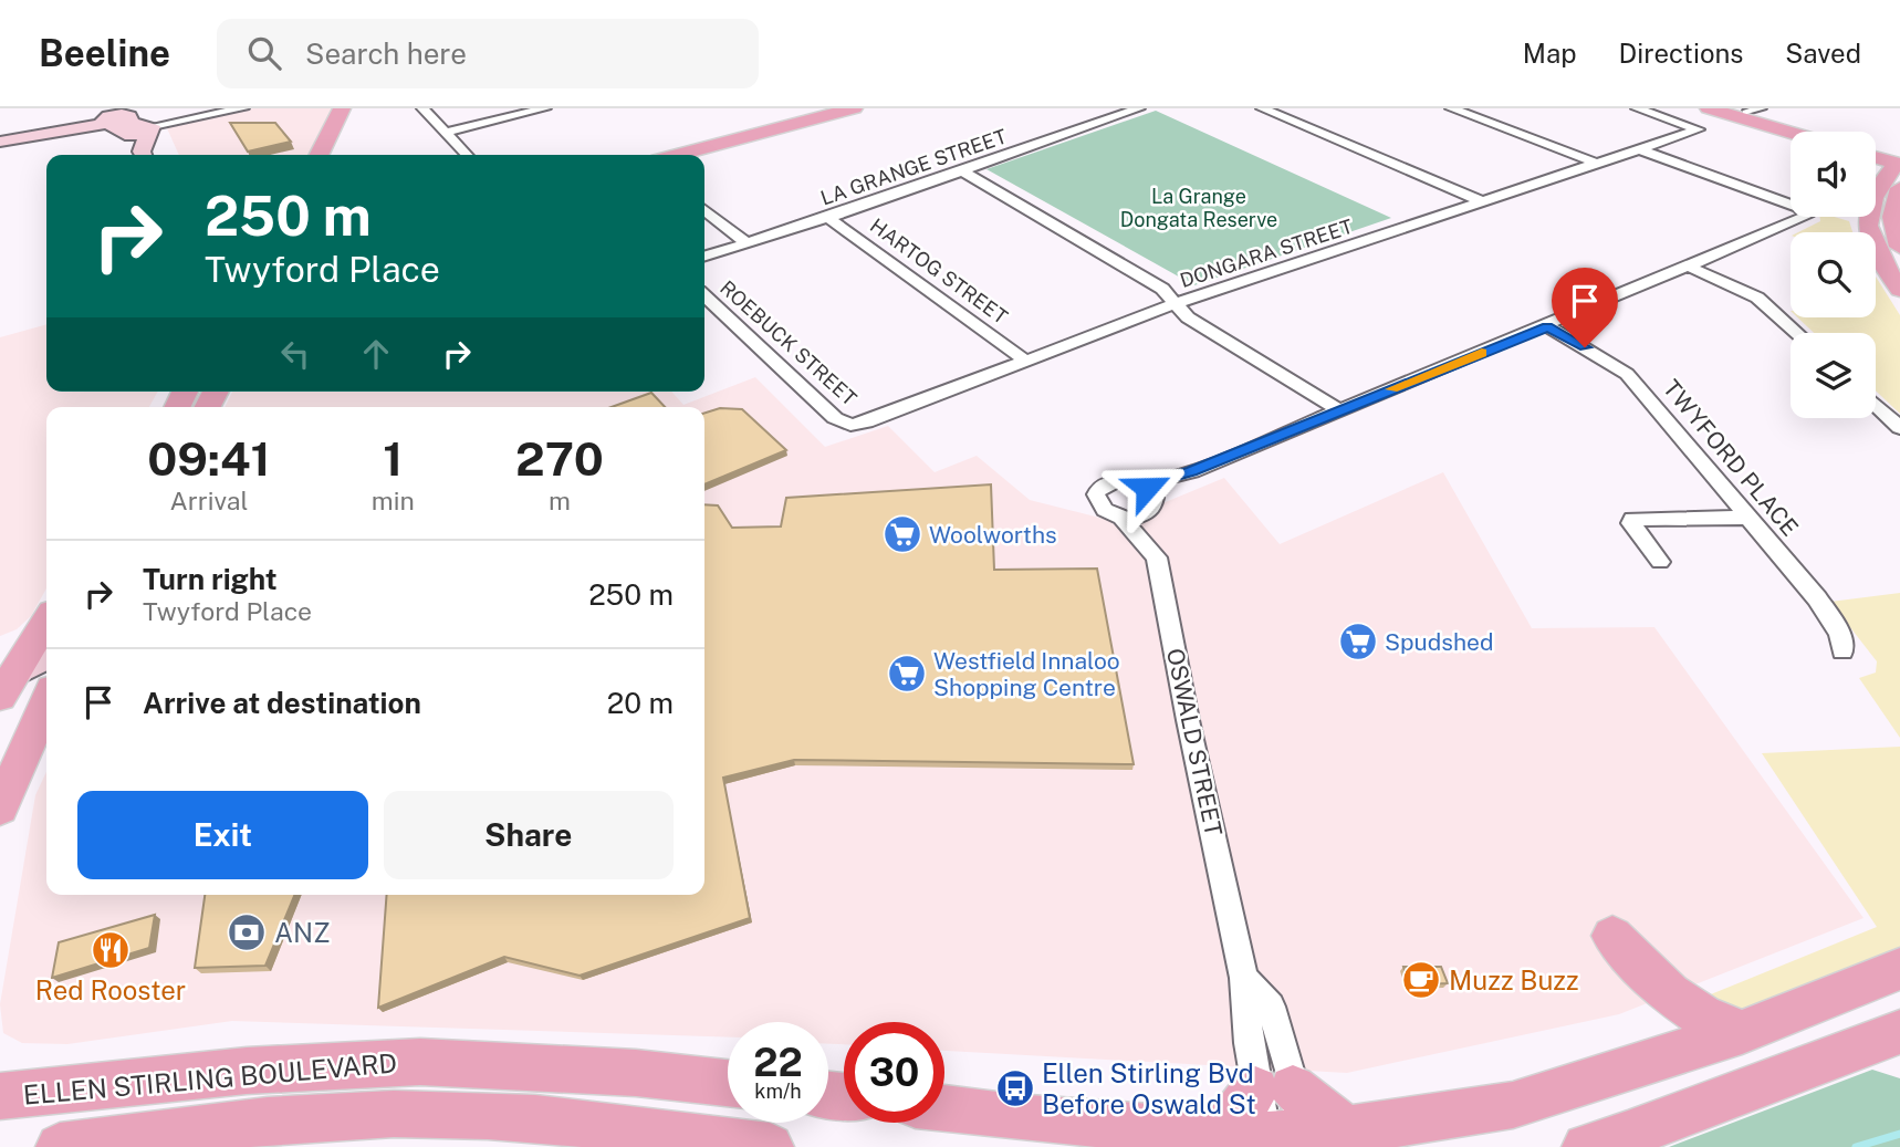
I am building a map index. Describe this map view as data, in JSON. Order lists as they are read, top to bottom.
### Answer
{
  "streets": {
    "main road": ["ELLEN STIRLING BOULEVARD"],
    "street": [
      "LA GRANGE STREET",
      "DONGARA STREET",
      "HARTOG STREET",
      "ROEBUCK STREET",
      "TWYFORD PLACE",
      "OSWALD STREET"
    ]
  },
  "crossings": [
    ["LA GRANGE STREET", "HARTOG STREET"],
    ["DONGARA STREET", "HARTOG STREET"],
    ["DONGARA STREET", "ROEBUCK STREET"]
  ],
  "parks": ["La Grange Dongata Reserve"],
  "places": {
    "supermarket": ["Woolworths", "Spudshed", "Westfield Innaloo Shopping Centre"],
    "bank": ["ANZ"],
    "restaurant": ["Red Rooster"],
    "cafe": ["Muzz Buzz"],
    "bus stop": ["Ellen Stirling Bvd Before Oswald St"]
  },
  "page": {
    "header": "Beeline",
    "search": "Search here",
    "nav": ["Map", "Directions", "Saved"],
    "turn": ["250 m", "Twyford Place"],
    "eta": [
      "09:41",
      "Arrival",
      "1",
      "min",
      "270",
      "m"
    ],
    "list": [
      {
        "name": "Turn right",
        "note": "Twyford Place",
        "value": "250 m"
      },
      {
        "name": "Arrive at destination",
        "value": "20 m"
      }
    ],
    "buttons": ["Exit", "Share"],
    "speed": "22 km/h",
    "limit": "30"
  }
}
